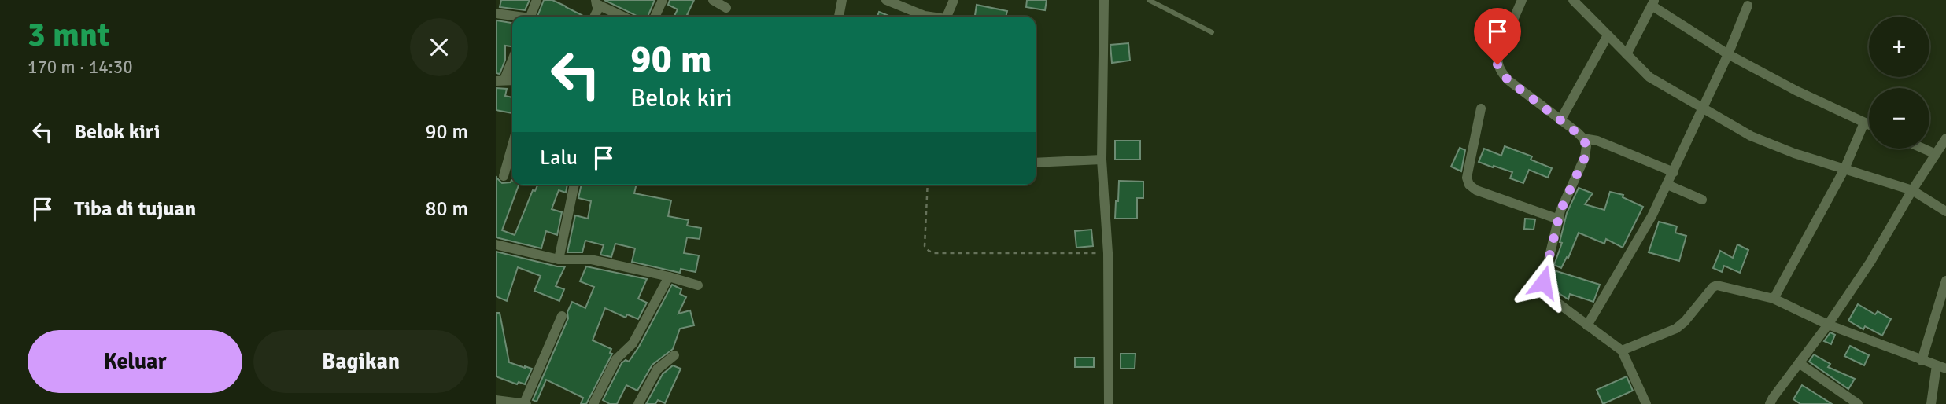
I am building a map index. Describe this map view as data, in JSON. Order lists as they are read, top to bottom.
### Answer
{
  "page": {
    "heading": ["3 mnt", "170 m · 14:30"],
    "map_buttons": ["+", "−"],
    "turn": ["90 m", "Belok kiri"],
    "list": [
      {
        "name": "Belok kiri",
        "value": "90 m"
      },
      {
        "name": "Tiba di tujuan",
        "value": "80 m"
      }
    ],
    "then": "Lalu",
    "buttons": ["Keluar", "Bagikan"]
  }
}
